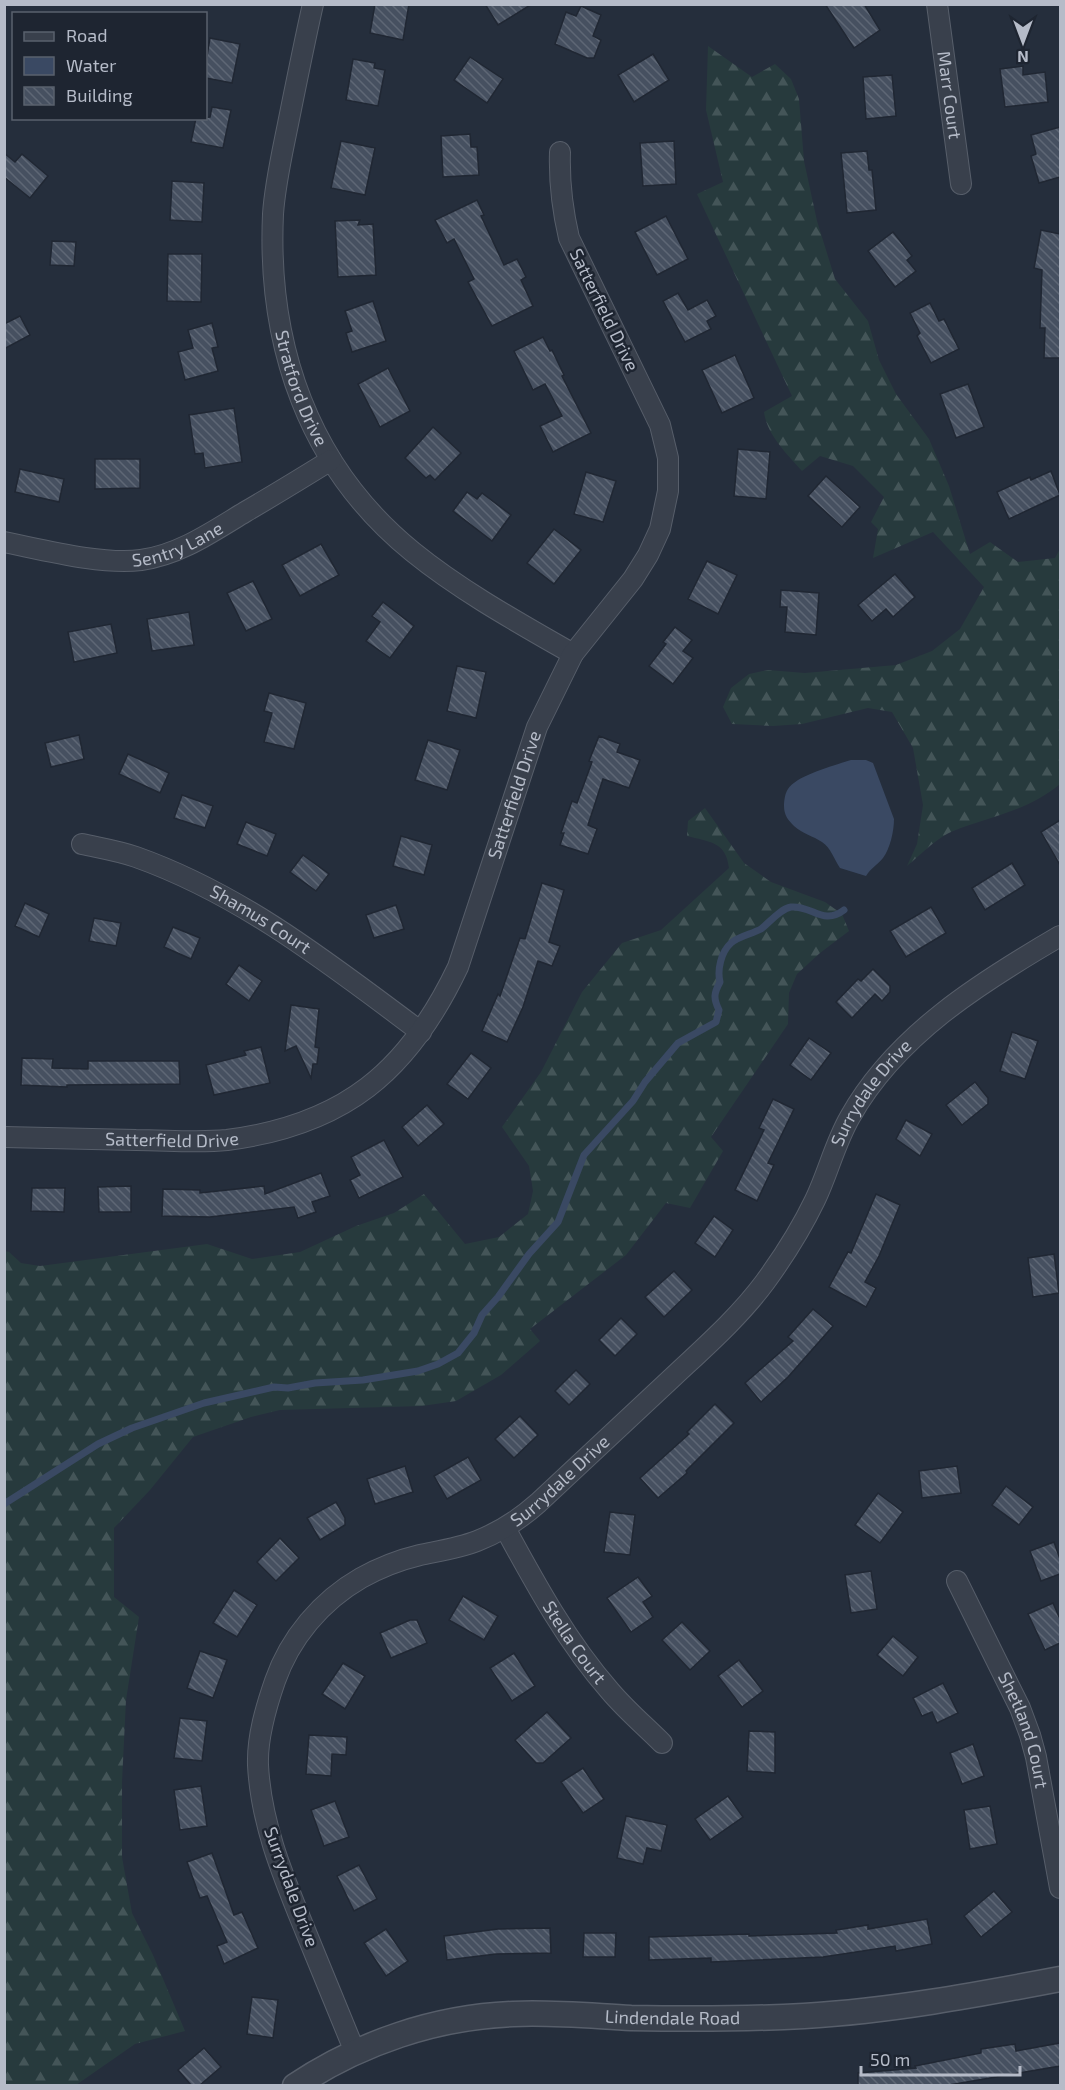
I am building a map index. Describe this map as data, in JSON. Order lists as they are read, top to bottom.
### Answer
{
  "streets": {
    "street": [
      "Marr Court",
      "Satterfield Drive",
      "Stratford Drive",
      "Sentry Lane",
      "Shamus Court",
      "Surrydale Drive",
      "Stella Court",
      "Shetland Court",
      "Lindendale Road"
    ]
  },
  "crossings": [
    ["Satterfield Drive", "Stratford Drive"],
    ["Satterfield Drive", "Shamus Court"],
    ["Stratford Drive", "Sentry Lane"],
    ["Surrydale Drive", "Stella Court"],
    ["Surrydale Drive", "Lindendale Road"]
  ],
  "legend": ["Road", "Water", "Building"],
  "scale_bar": "50 m",
  "north": "bottom"
}
